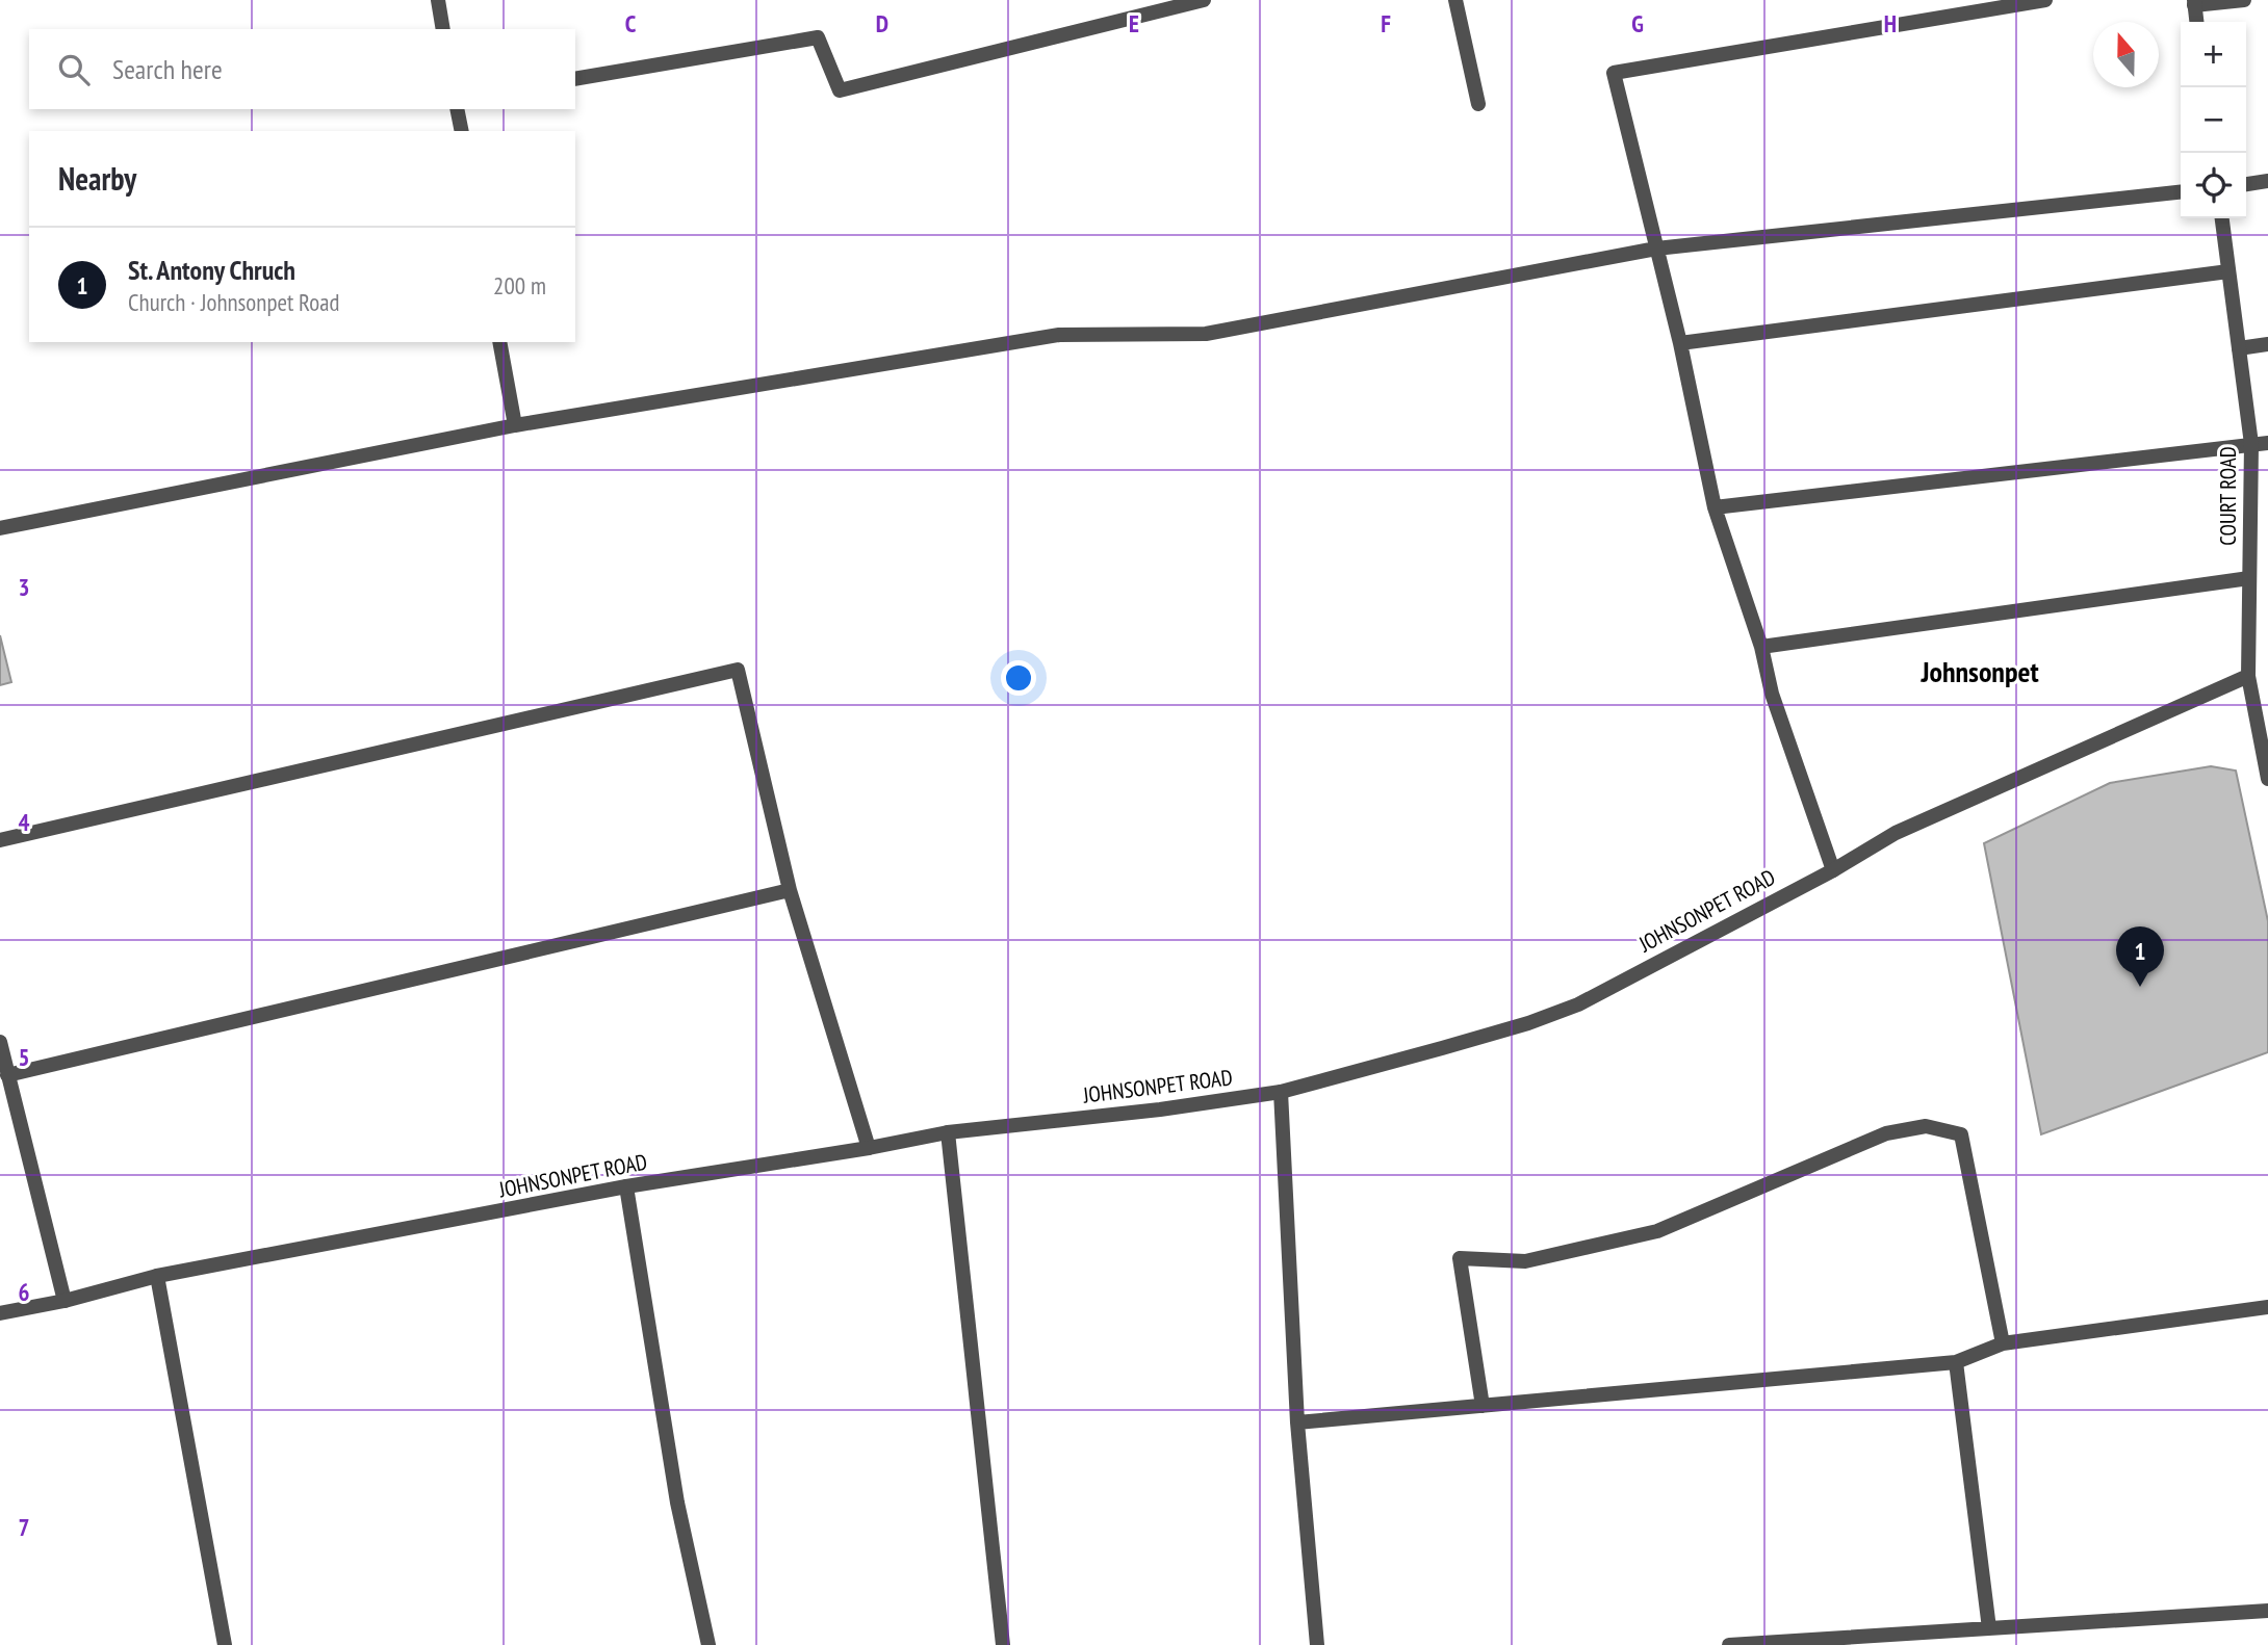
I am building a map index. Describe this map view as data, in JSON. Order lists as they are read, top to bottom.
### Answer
{
  "streets": {
    "street": ["COURT ROAD", "JOHNSONPET ROAD"]
  },
  "crossings": [
    ["COURT ROAD", "JOHNSONPET ROAD"]
  ],
  "districts": ["Johnsonpet"],
  "north": "top",
  "page": {
    "map_buttons": ["+", "−"],
    "search": "Search here",
    "heading": "Nearby",
    "list": [
      {
        "mark": "1",
        "name": "St. Antony Chruch",
        "note": "Church · Johnsonpet Road",
        "value": "200 m"
      }
    ],
    "pins": "1"
  },
  "grid": {
    "columns": [
      "C",
      "D",
      "E",
      "F",
      "G",
      "H"
    ],
    "rows": [
      "3",
      "4",
      "5",
      "6",
      "7"
    ]
  }
}
